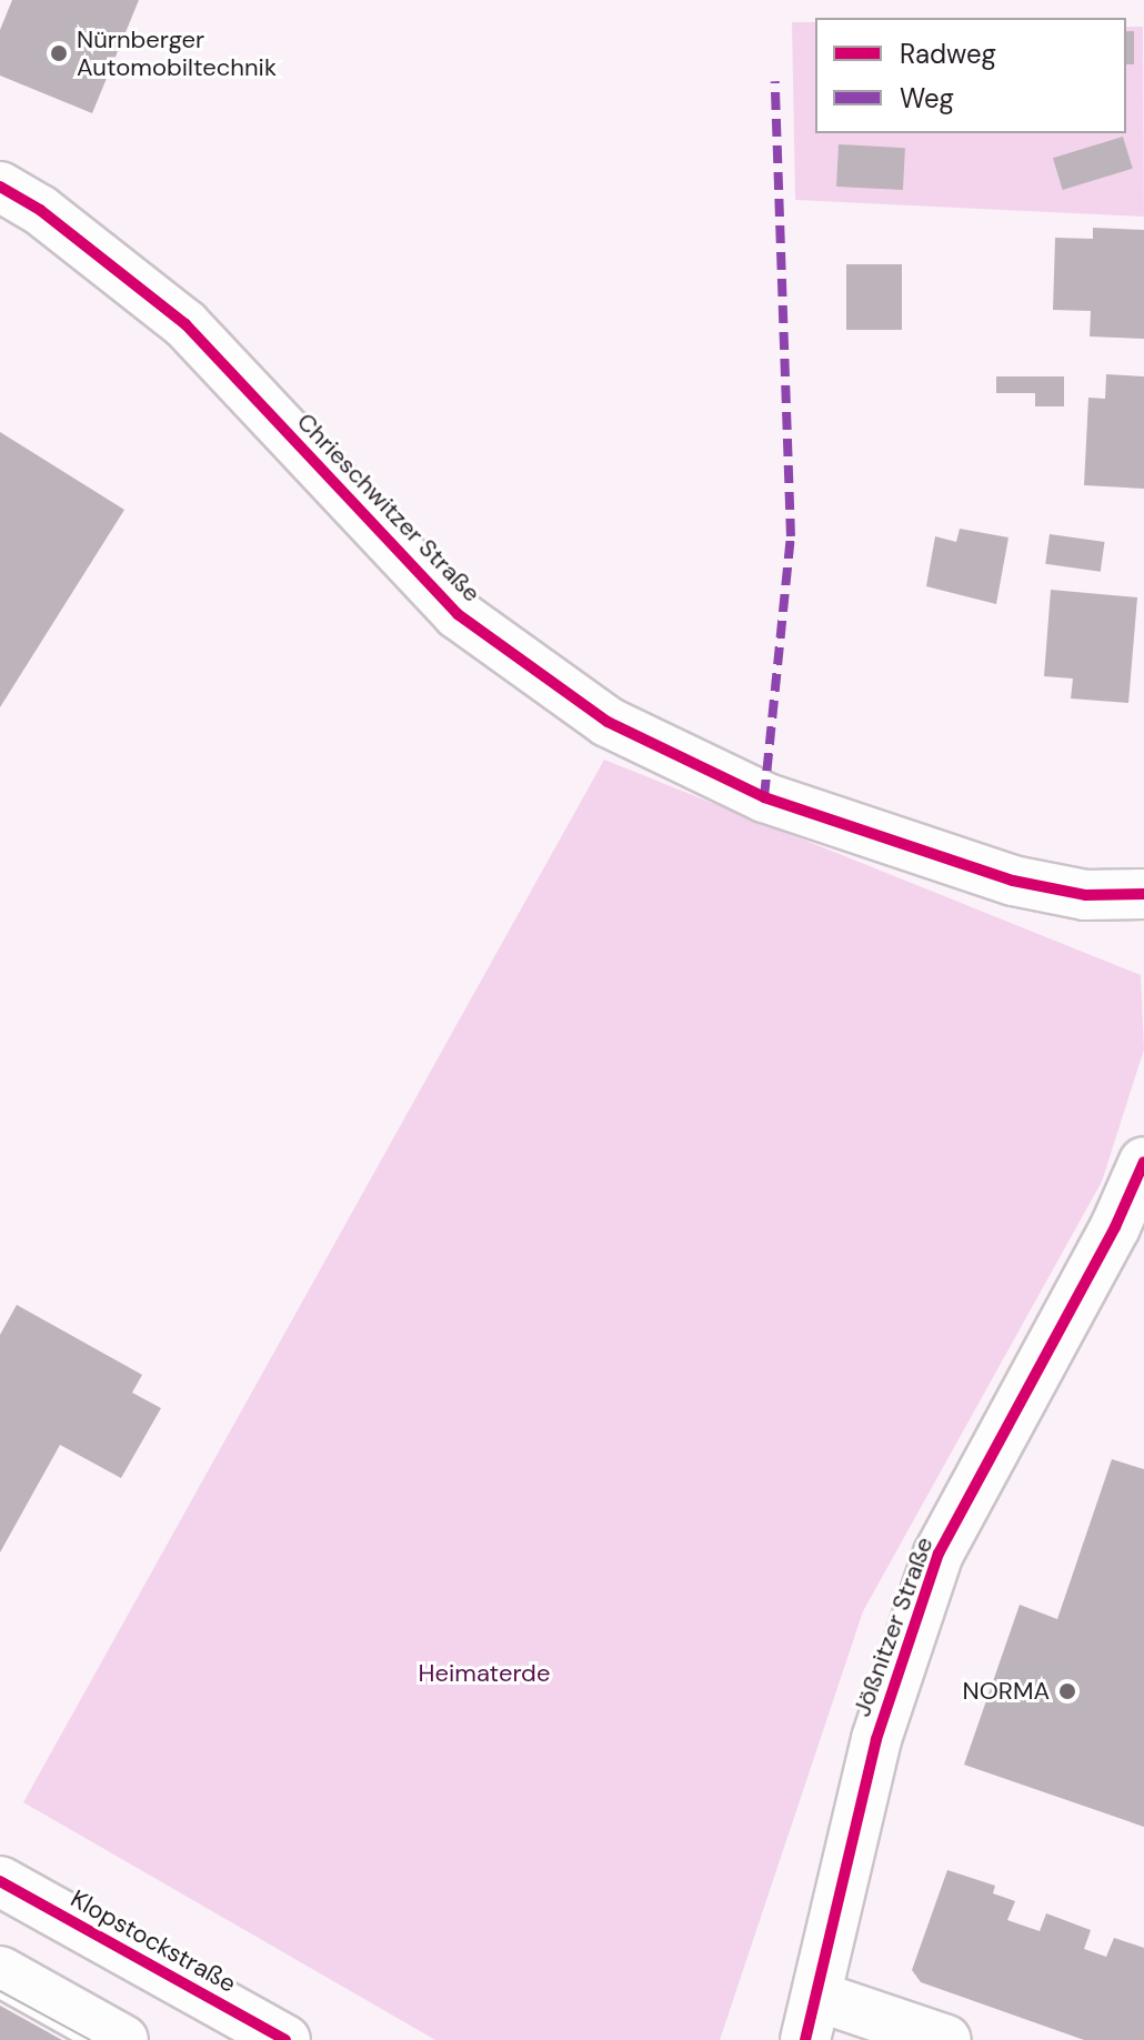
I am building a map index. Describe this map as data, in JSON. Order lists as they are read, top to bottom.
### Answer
{
  "streets": {
    "street": ["Chrieschwitzer Straße", "Jößnitzer Straße", "Klopstockstraße"]
  },
  "parks": ["Heimaterde"],
  "places": ["Nürnberger Automobiltechnik", "NORMA"],
  "legend": ["Radweg", "Weg"]
}
